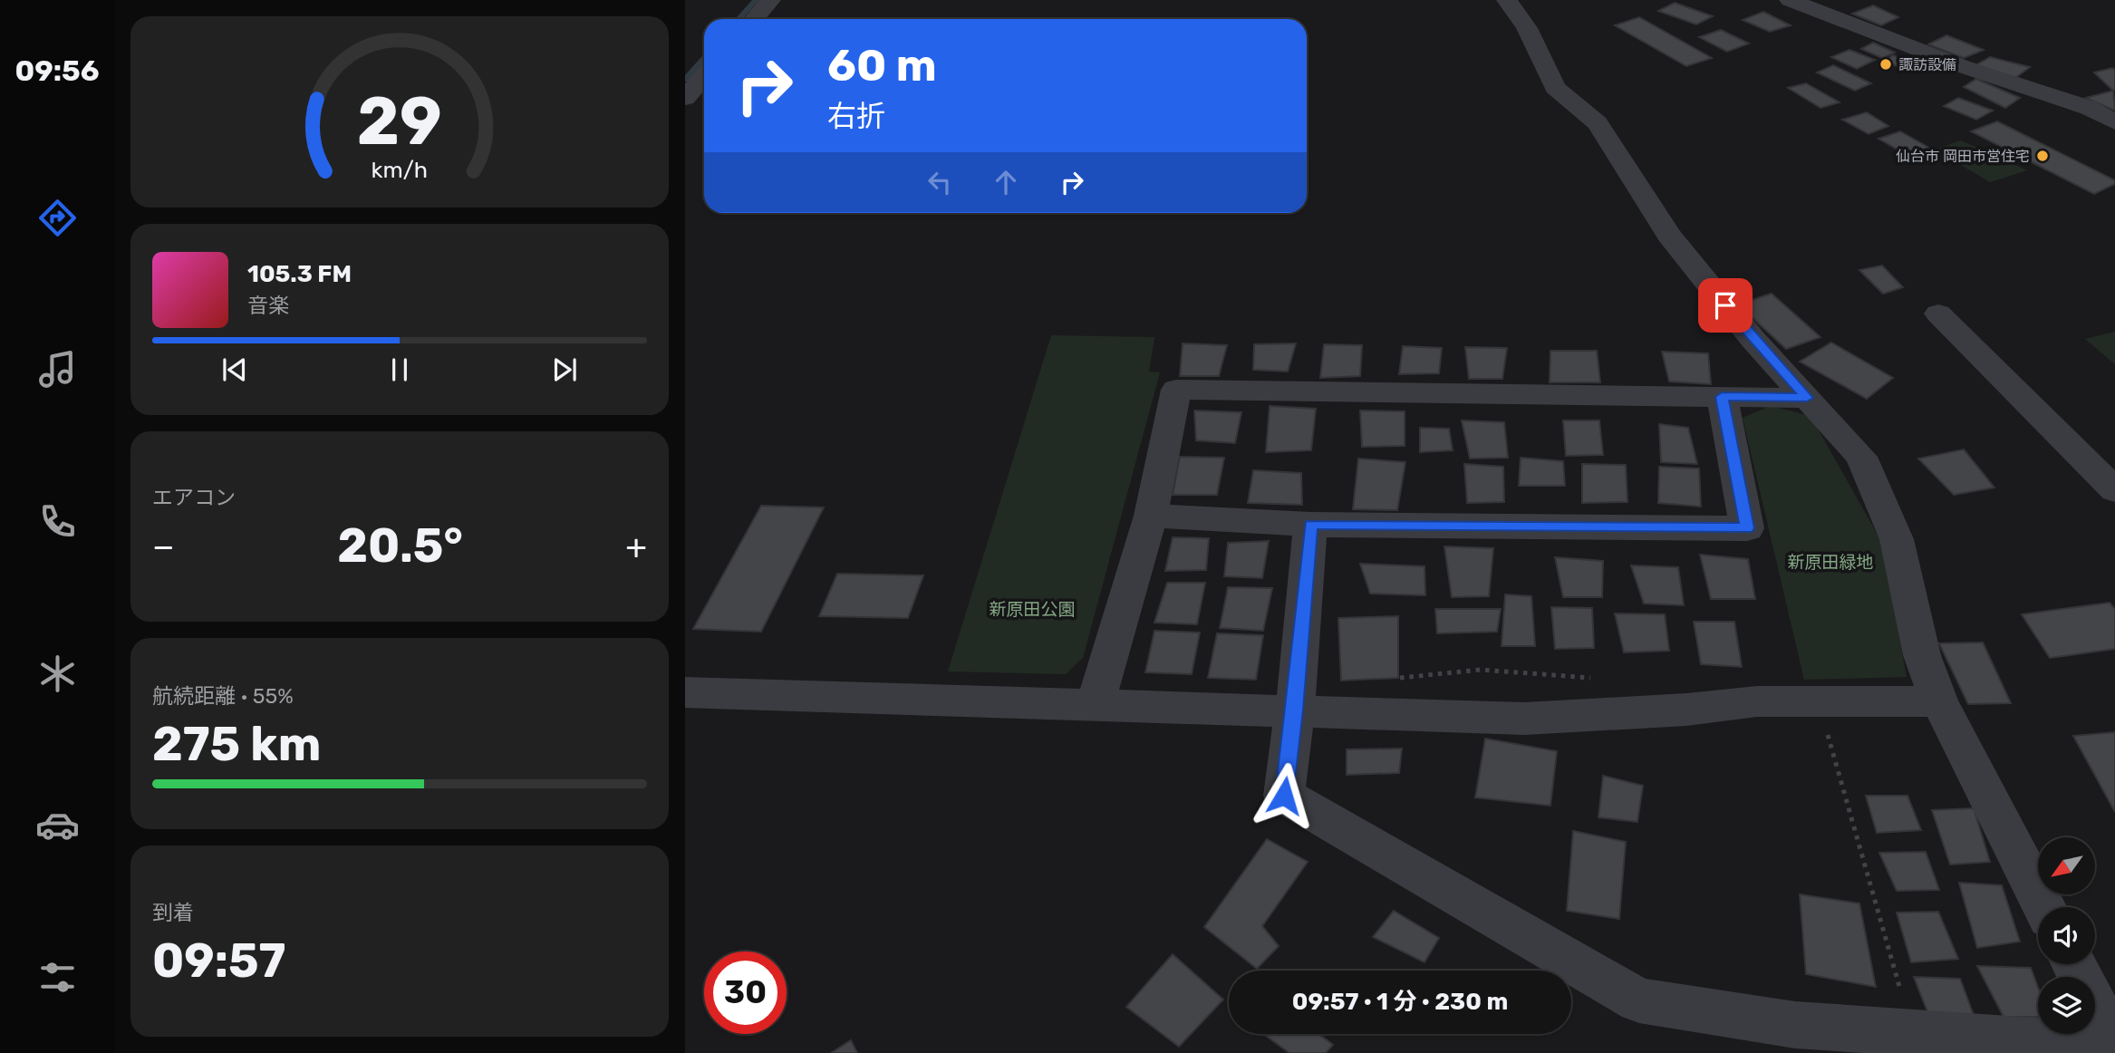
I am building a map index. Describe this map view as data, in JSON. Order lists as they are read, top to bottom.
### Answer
{
  "parks": ["新原田緑地", "新原田公園"],
  "places": ["諏訪設備", "仙台市 岡田市営住宅"],
  "north": "bottom left",
  "page": {
    "tabs": "09:56",
    "turn": ["60 m", "右折"],
    "song": ["105.3 FM", "音楽"],
    "tile": [
      "エアコン",
      ["航続距離 · 55%", "275 km"],
      ["到着", "09:57"]
    ],
    "heat": ["−", "20.5°", "+"],
    "limit": "30",
    "trip": "09:57 · 1 分 · 230 m",
    "gauge": ["29", "km/h"]
  }
}
